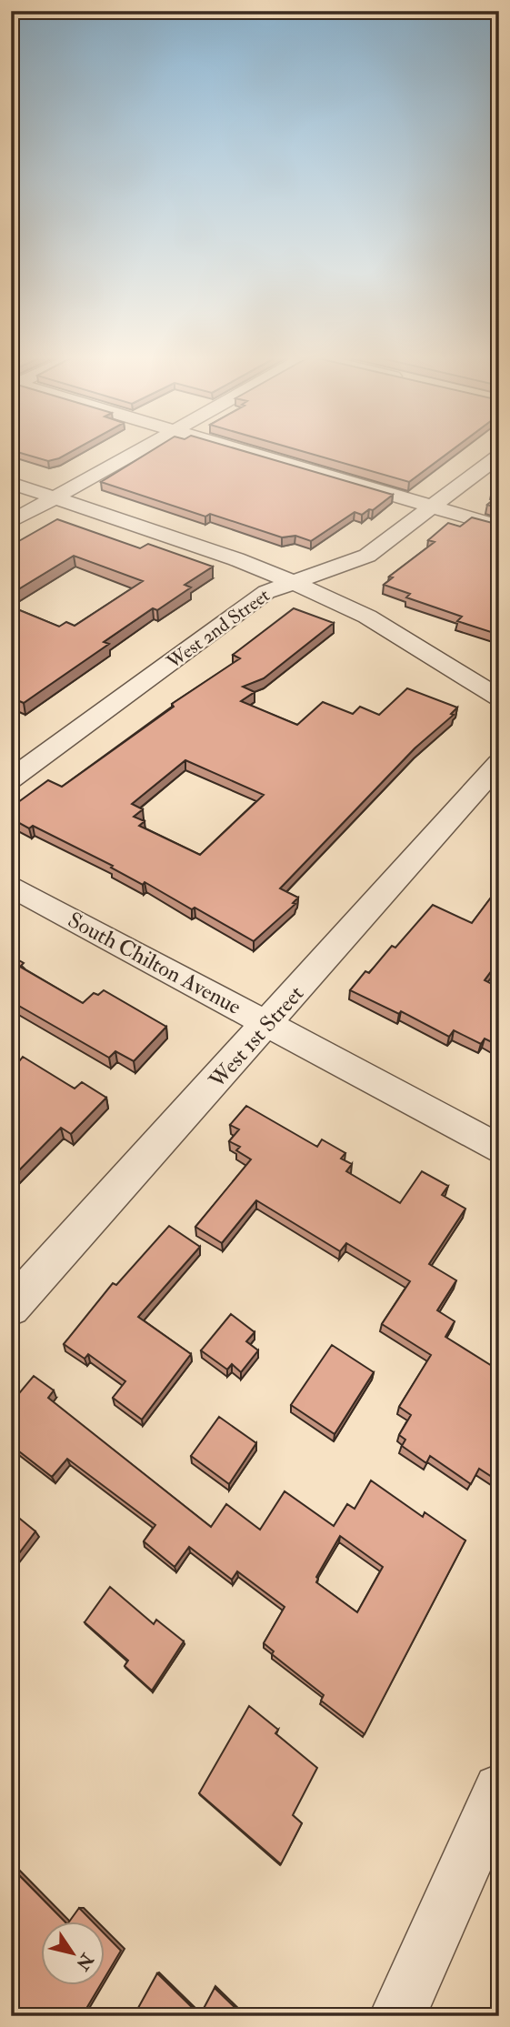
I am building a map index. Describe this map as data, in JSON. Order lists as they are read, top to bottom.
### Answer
{
  "streets": {
    "street": ["West 2nd Street", "South Chilton Avenue", "West 1st Street"]
  },
  "crossings": [
    ["South Chilton Avenue", "West 1st Street"]
  ],
  "north": "bottom right"
}
